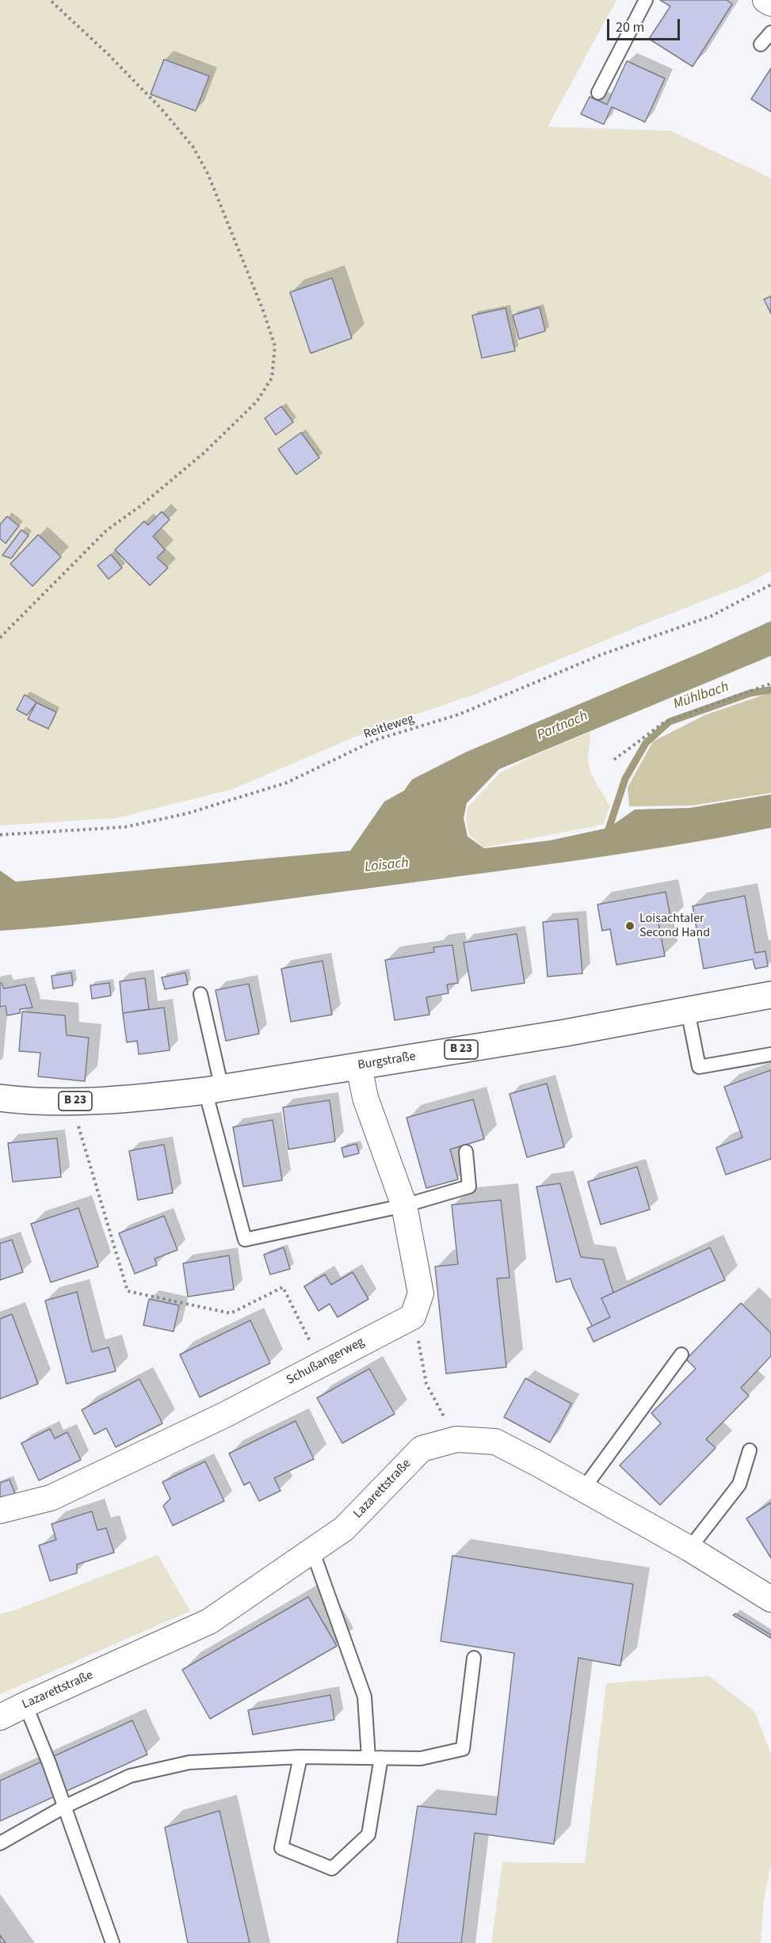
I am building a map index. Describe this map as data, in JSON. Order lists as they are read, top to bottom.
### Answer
{
  "streets": {
    "main road": ["B 23", "Burgstraße"],
    "street": ["Schußangerweg", "Lazarettstraße"],
    "path": ["Reitleweg"]
  },
  "water": ["Mühlbach", "Partnach", "Loisach"],
  "places": ["Loisachtaler Second Hand"],
  "scale_bar": "20 m"
}
